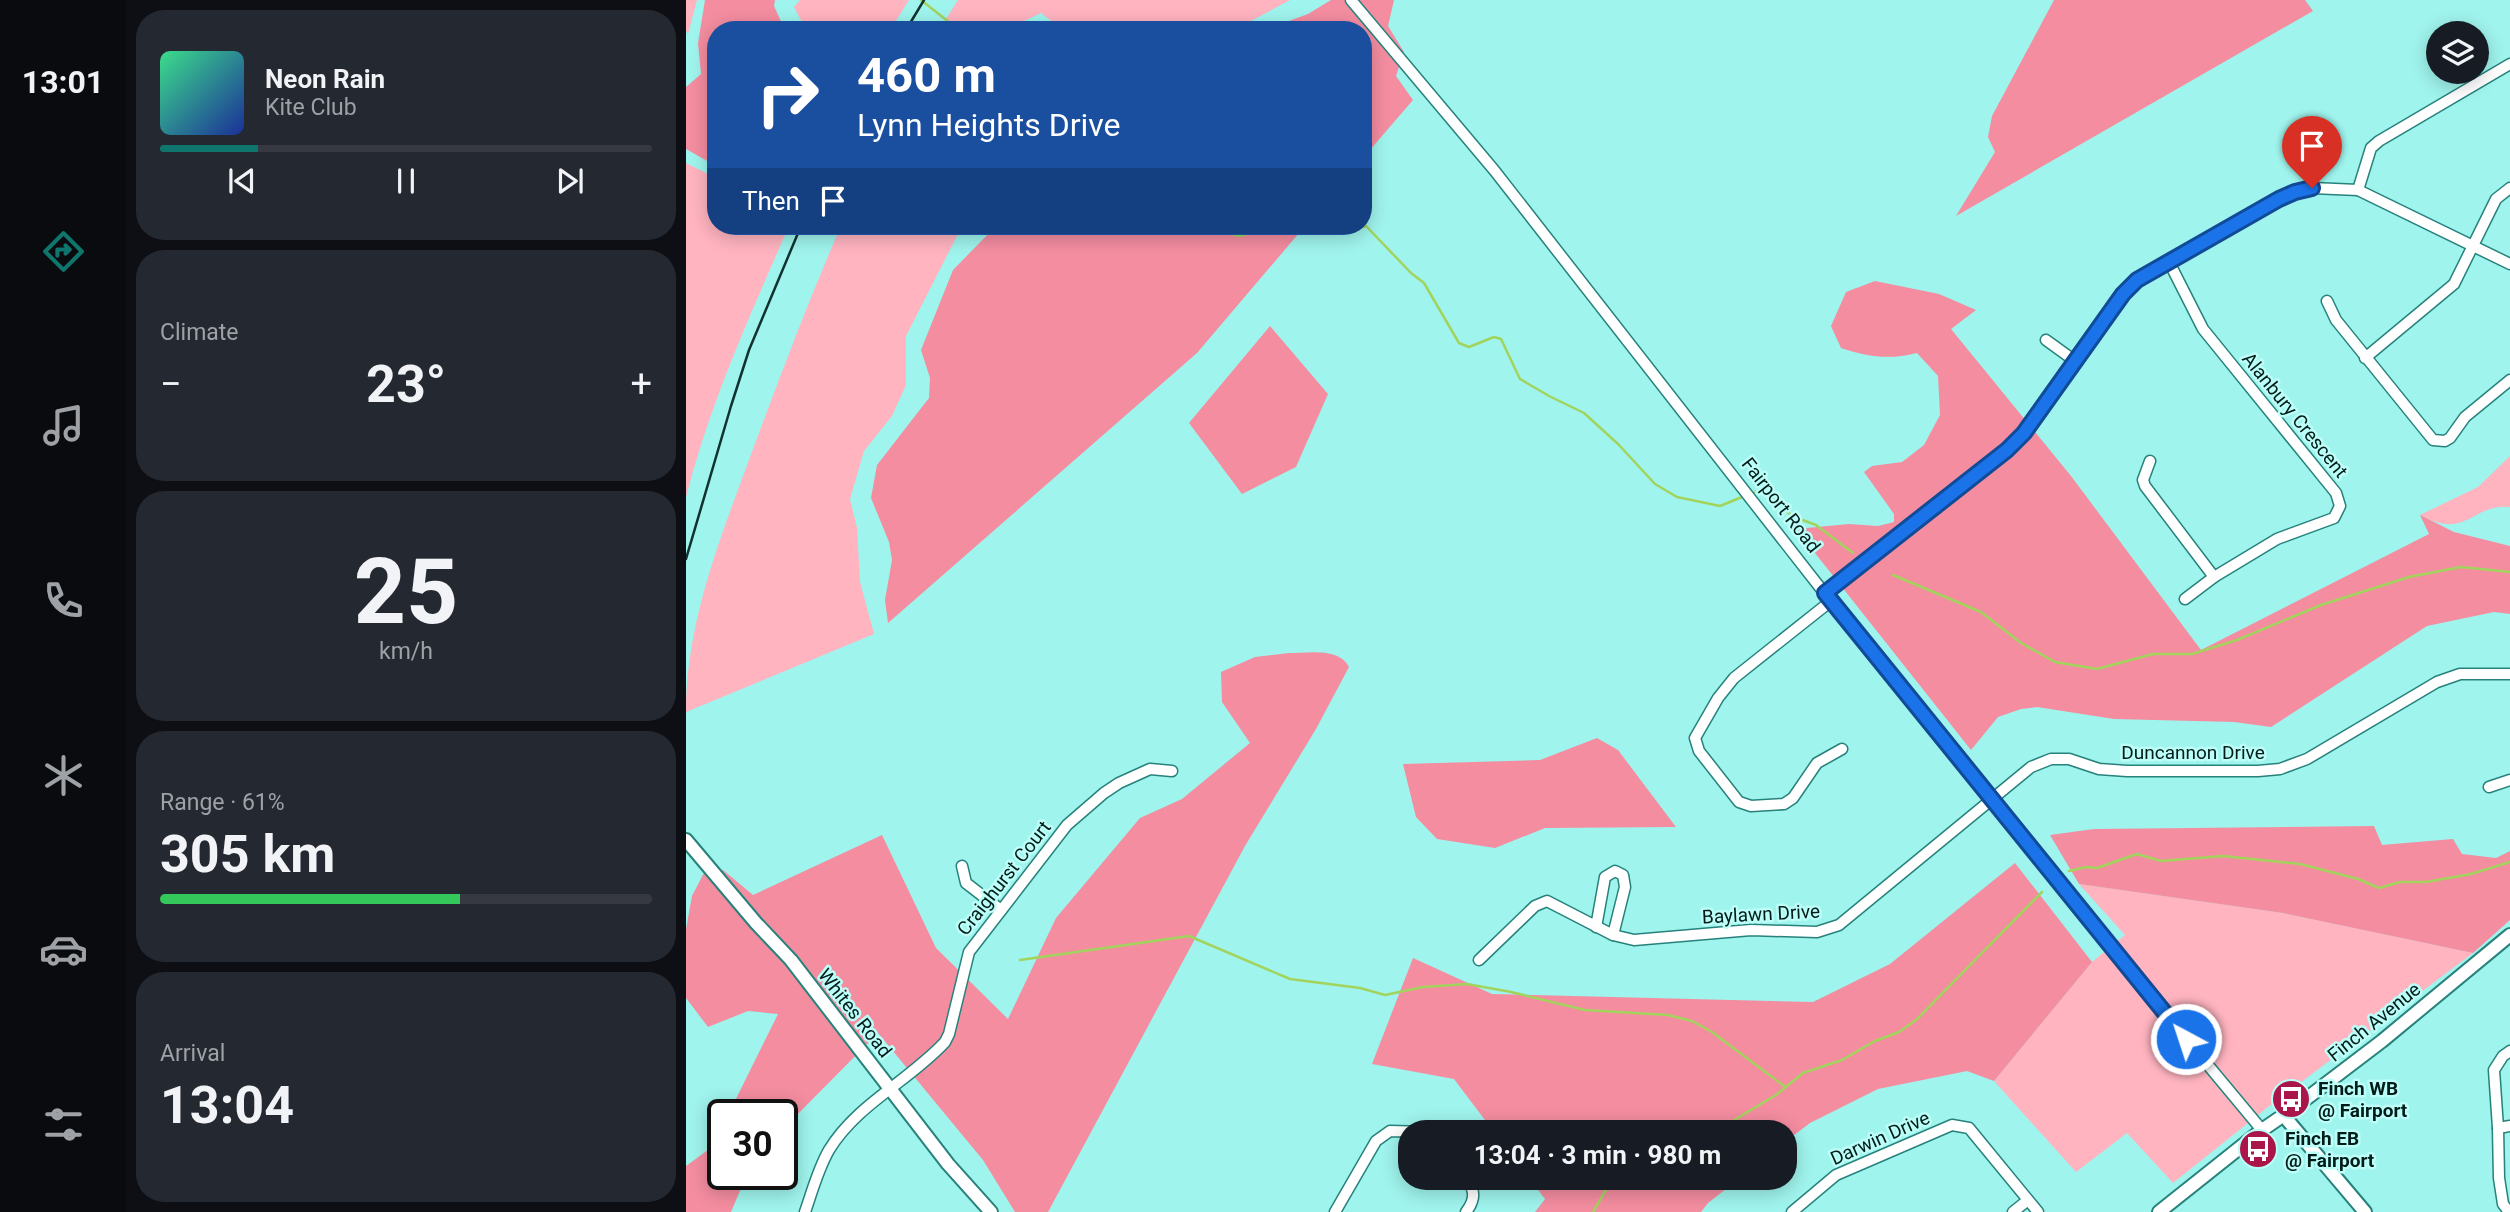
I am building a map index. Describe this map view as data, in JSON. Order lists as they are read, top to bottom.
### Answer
{
  "streets": {
    "main road": ["Whites Road", "Finch Avenue"],
    "street": [
      "Alanbury Crescent",
      "Fairport Road",
      "Duncannon Drive",
      "Craighurst Court",
      "Baylawn Drive",
      "Darwin Drive"
    ]
  },
  "crossings": [
    ["Fairport Road", "Duncannon Drive"],
    ["Fairport Road", "Baylawn Drive"],
    ["Fairport Road", "Finch Avenue"],
    ["Duncannon Drive", "Baylawn Drive"],
    ["Craighurst Court", "Whites Road"]
  ],
  "places": {
    "bus stop": ["Finch WB @ Fairport", "Finch EB @ Fairport"]
  },
  "page": {
    "tabs": "13:01",
    "turn": ["460 m", "Lynn Heights Drive"],
    "song": ["Neon Rain", "Kite Club"],
    "then": "Then",
    "tile": [
      "Climate",
      ["25", "km/h"],
      ["Range · 61%", "305 km"],
      ["Arrival", "13:04"]
    ],
    "heat": ["−", "23°", "+"],
    "limit": "30",
    "trip": "13:04 · 3 min · 980 m"
  }
}
